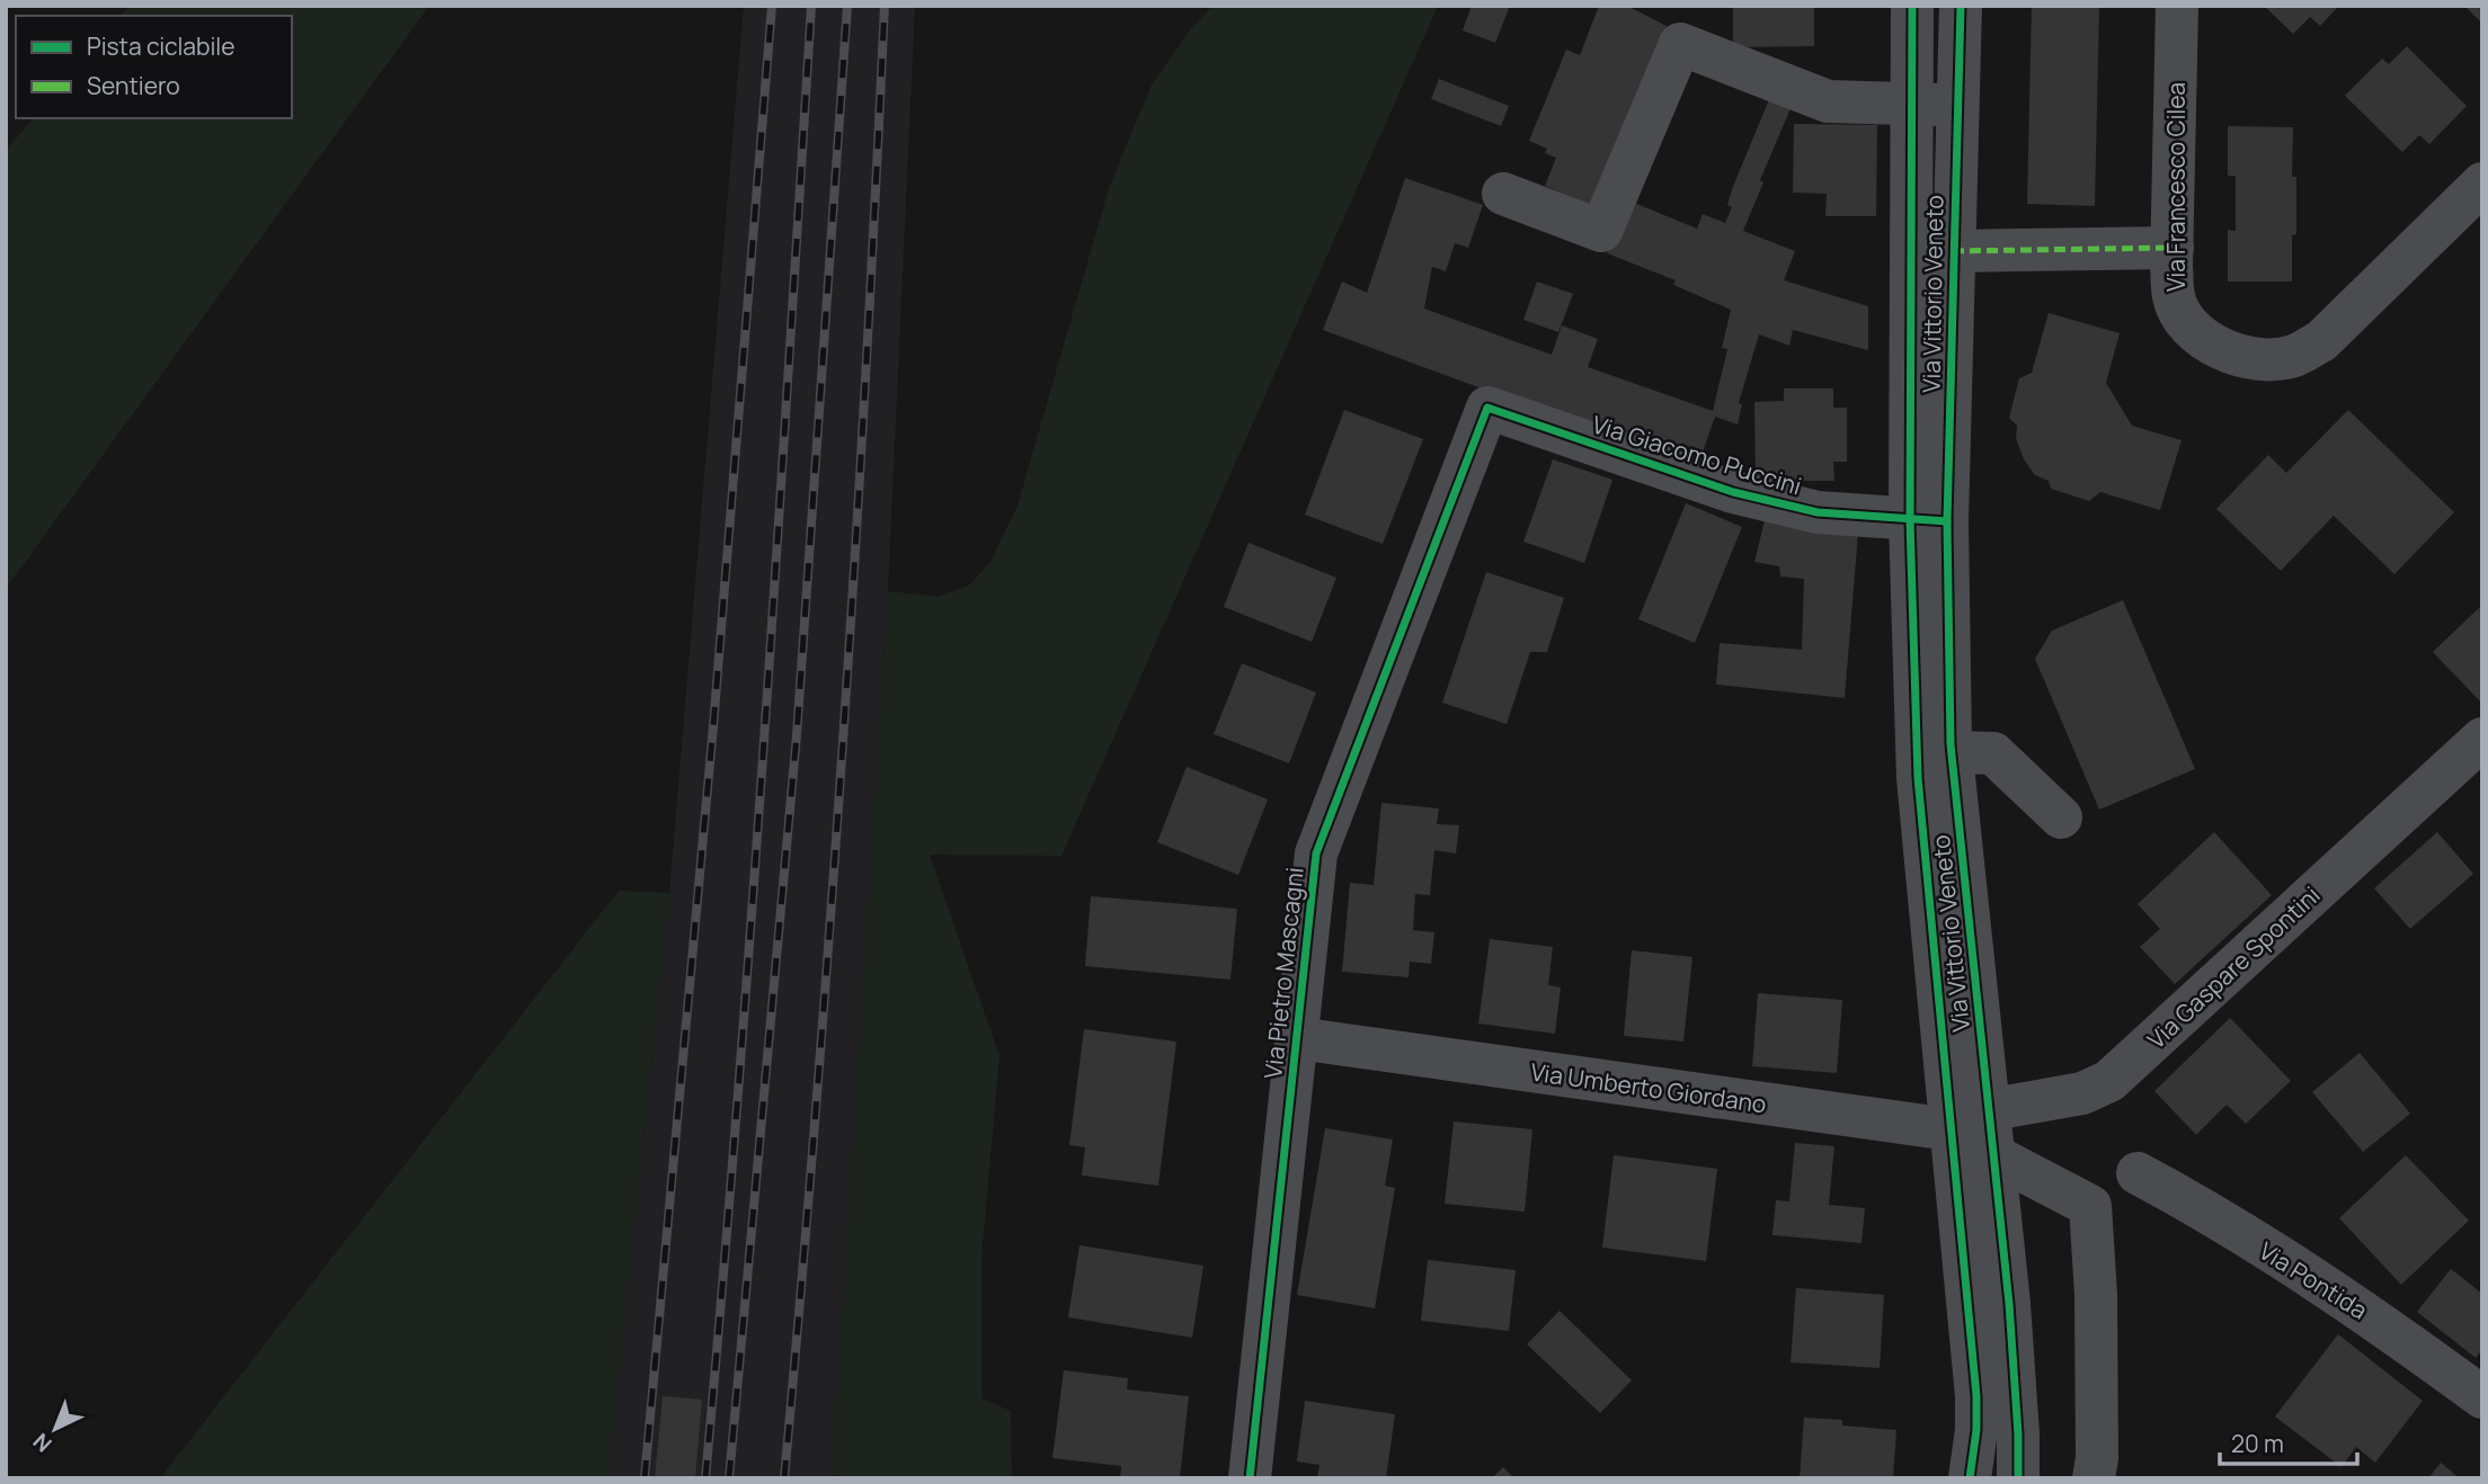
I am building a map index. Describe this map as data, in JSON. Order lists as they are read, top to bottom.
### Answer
{
  "streets": {
    "street": [
      "Via Francesco Cilea",
      "Via Vittorio Veneto",
      "Via Giacomo Puccini",
      "Via Gaspare Spontini",
      "Via Pietro Mascagni",
      "Via Umberto Giordano",
      "Via Pontida"
    ]
  },
  "crossings": [
    ["Via Vittorio Veneto", "Via Giacomo Puccini"],
    ["Via Vittorio Veneto", "Via Gaspare Spontini"],
    ["Via Vittorio Veneto", "Via Umberto Giordano"],
    ["Via Giacomo Puccini", "Via Pietro Mascagni"],
    ["Via Gaspare Spontini", "Via Umberto Giordano"],
    ["Via Pietro Mascagni", "Via Umberto Giordano"]
  ],
  "legend": ["Pista ciclabile", "Sentiero"],
  "scale_bar": "20 m",
  "north": "bottom left"
}
